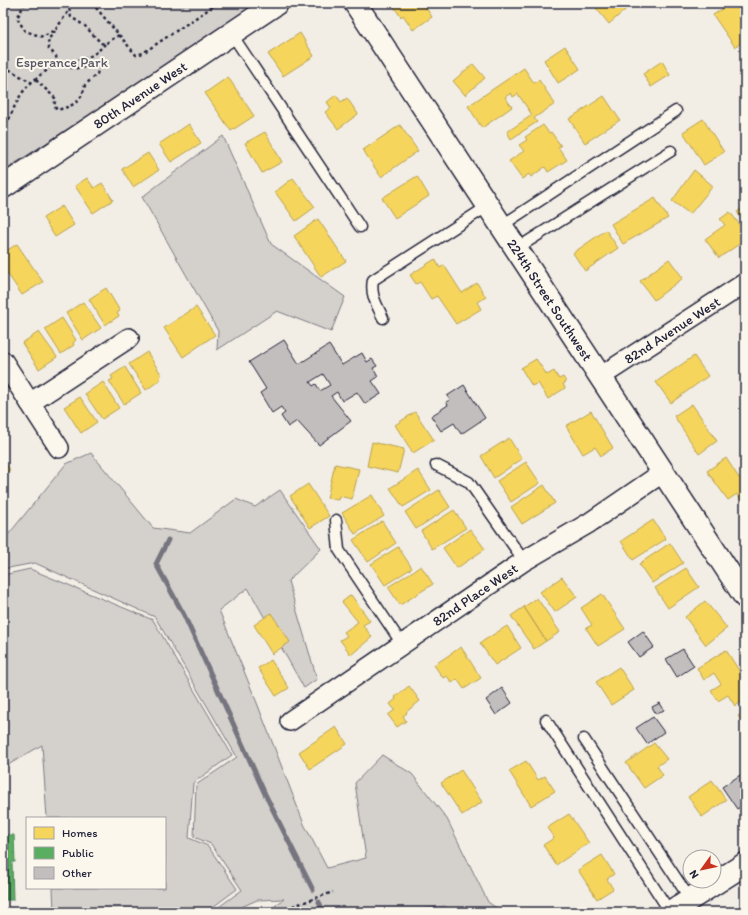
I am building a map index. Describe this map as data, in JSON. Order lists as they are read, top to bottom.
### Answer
{
  "streets": {
    "street": [
      "80th Avenue West",
      "224th Street Southwest",
      "82nd Avenue West",
      "82nd Place West"
    ]
  },
  "crossings": [
    ["224th Street Southwest", "82nd Avenue West"],
    ["224th Street Southwest", "82nd Place West"]
  ],
  "parks": ["Esperance Park"],
  "legend": ["Homes", "Public", "Other"],
  "north": "bottom left"
}
